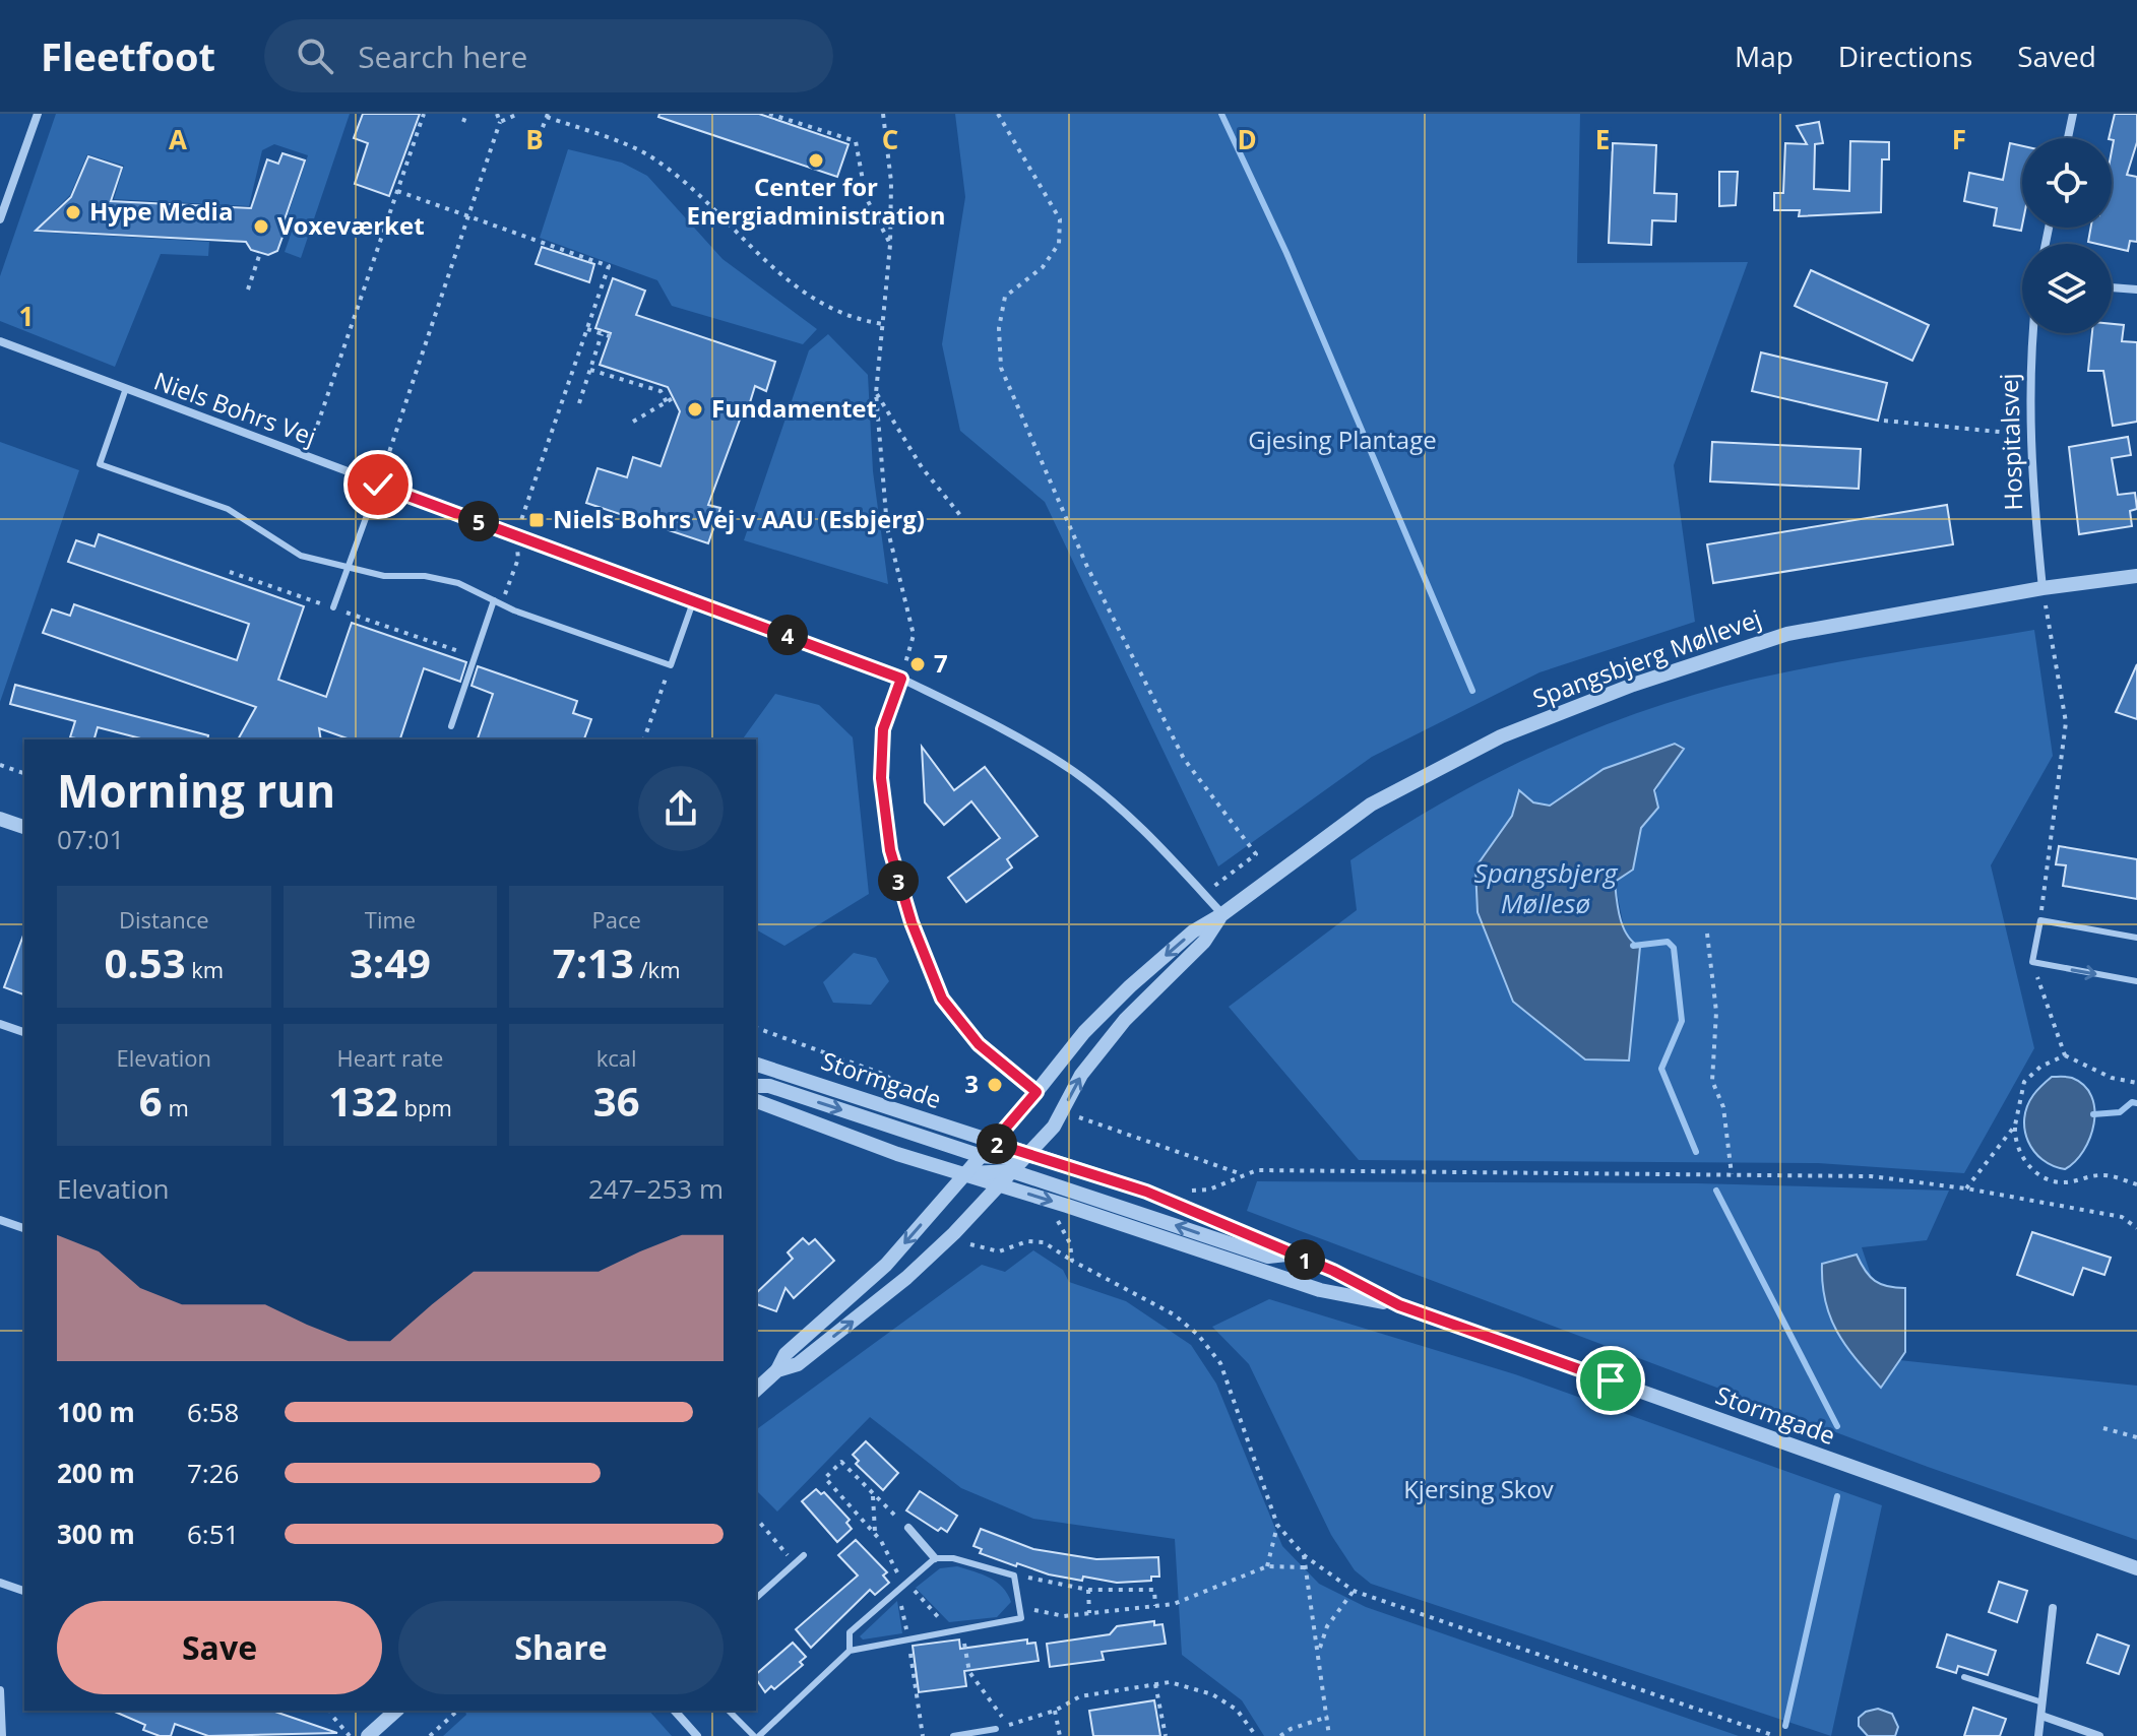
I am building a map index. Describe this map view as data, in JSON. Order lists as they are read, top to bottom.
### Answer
{
  "streets": {
    "street": [
      "Niels Bohrs Vej",
      "Hospitalsvej",
      "Spangsbjerg Møllevej",
      "Stormgade"
    ]
  },
  "crossings": [
    ["Niels Bohrs Vej", "Spangsbjerg Møllevej"],
    ["Hospitalsvej", "Spangsbjerg Møllevej"],
    ["Spangsbjerg Møllevej", "Stormgade"]
  ],
  "water": ["Spangsbjerg Møllesø"],
  "parks": ["Gjesing Plantage", "Kjersing Skov"],
  "places": {
    "other": [
      "Center for Energiadministration",
      "Hype Media",
      "Voxeværket",
      "Fundamentet",
      "7",
      "3"
    ],
    "transit": ["Niels Bohrs Vej v AAU (Esbjerg)"]
  },
  "page": {
    "header": "Fleetfoot",
    "search": "Search here",
    "nav": ["Map", "Directions", "Saved"],
    "pins": [
      "5",
      "4",
      "3",
      "2",
      "1"
    ],
    "heading": ["Morning run", "07:01"],
    "stats": [
      ["Distance", "0.53 km"],
      ["Time", "3:49"],
      ["Pace", "7:13 /km"],
      ["Elevation", "6 m"],
      ["Heart rate", "132 bpm"],
      ["kcal", "36"]
    ],
    "chart": ["Elevation", "247–253 m"],
    "list": [
      {
        "name": "100 m",
        "note": "6:58"
      },
      {
        "name": "200 m",
        "note": "7:26"
      },
      {
        "name": "300 m",
        "note": "6:51"
      }
    ],
    "buttons": ["Save", "Share"]
  },
  "grid": {
    "columns": [
      "A",
      "B",
      "C",
      "D",
      "E",
      "F"
    ],
    "rows": ["1"]
  }
}
